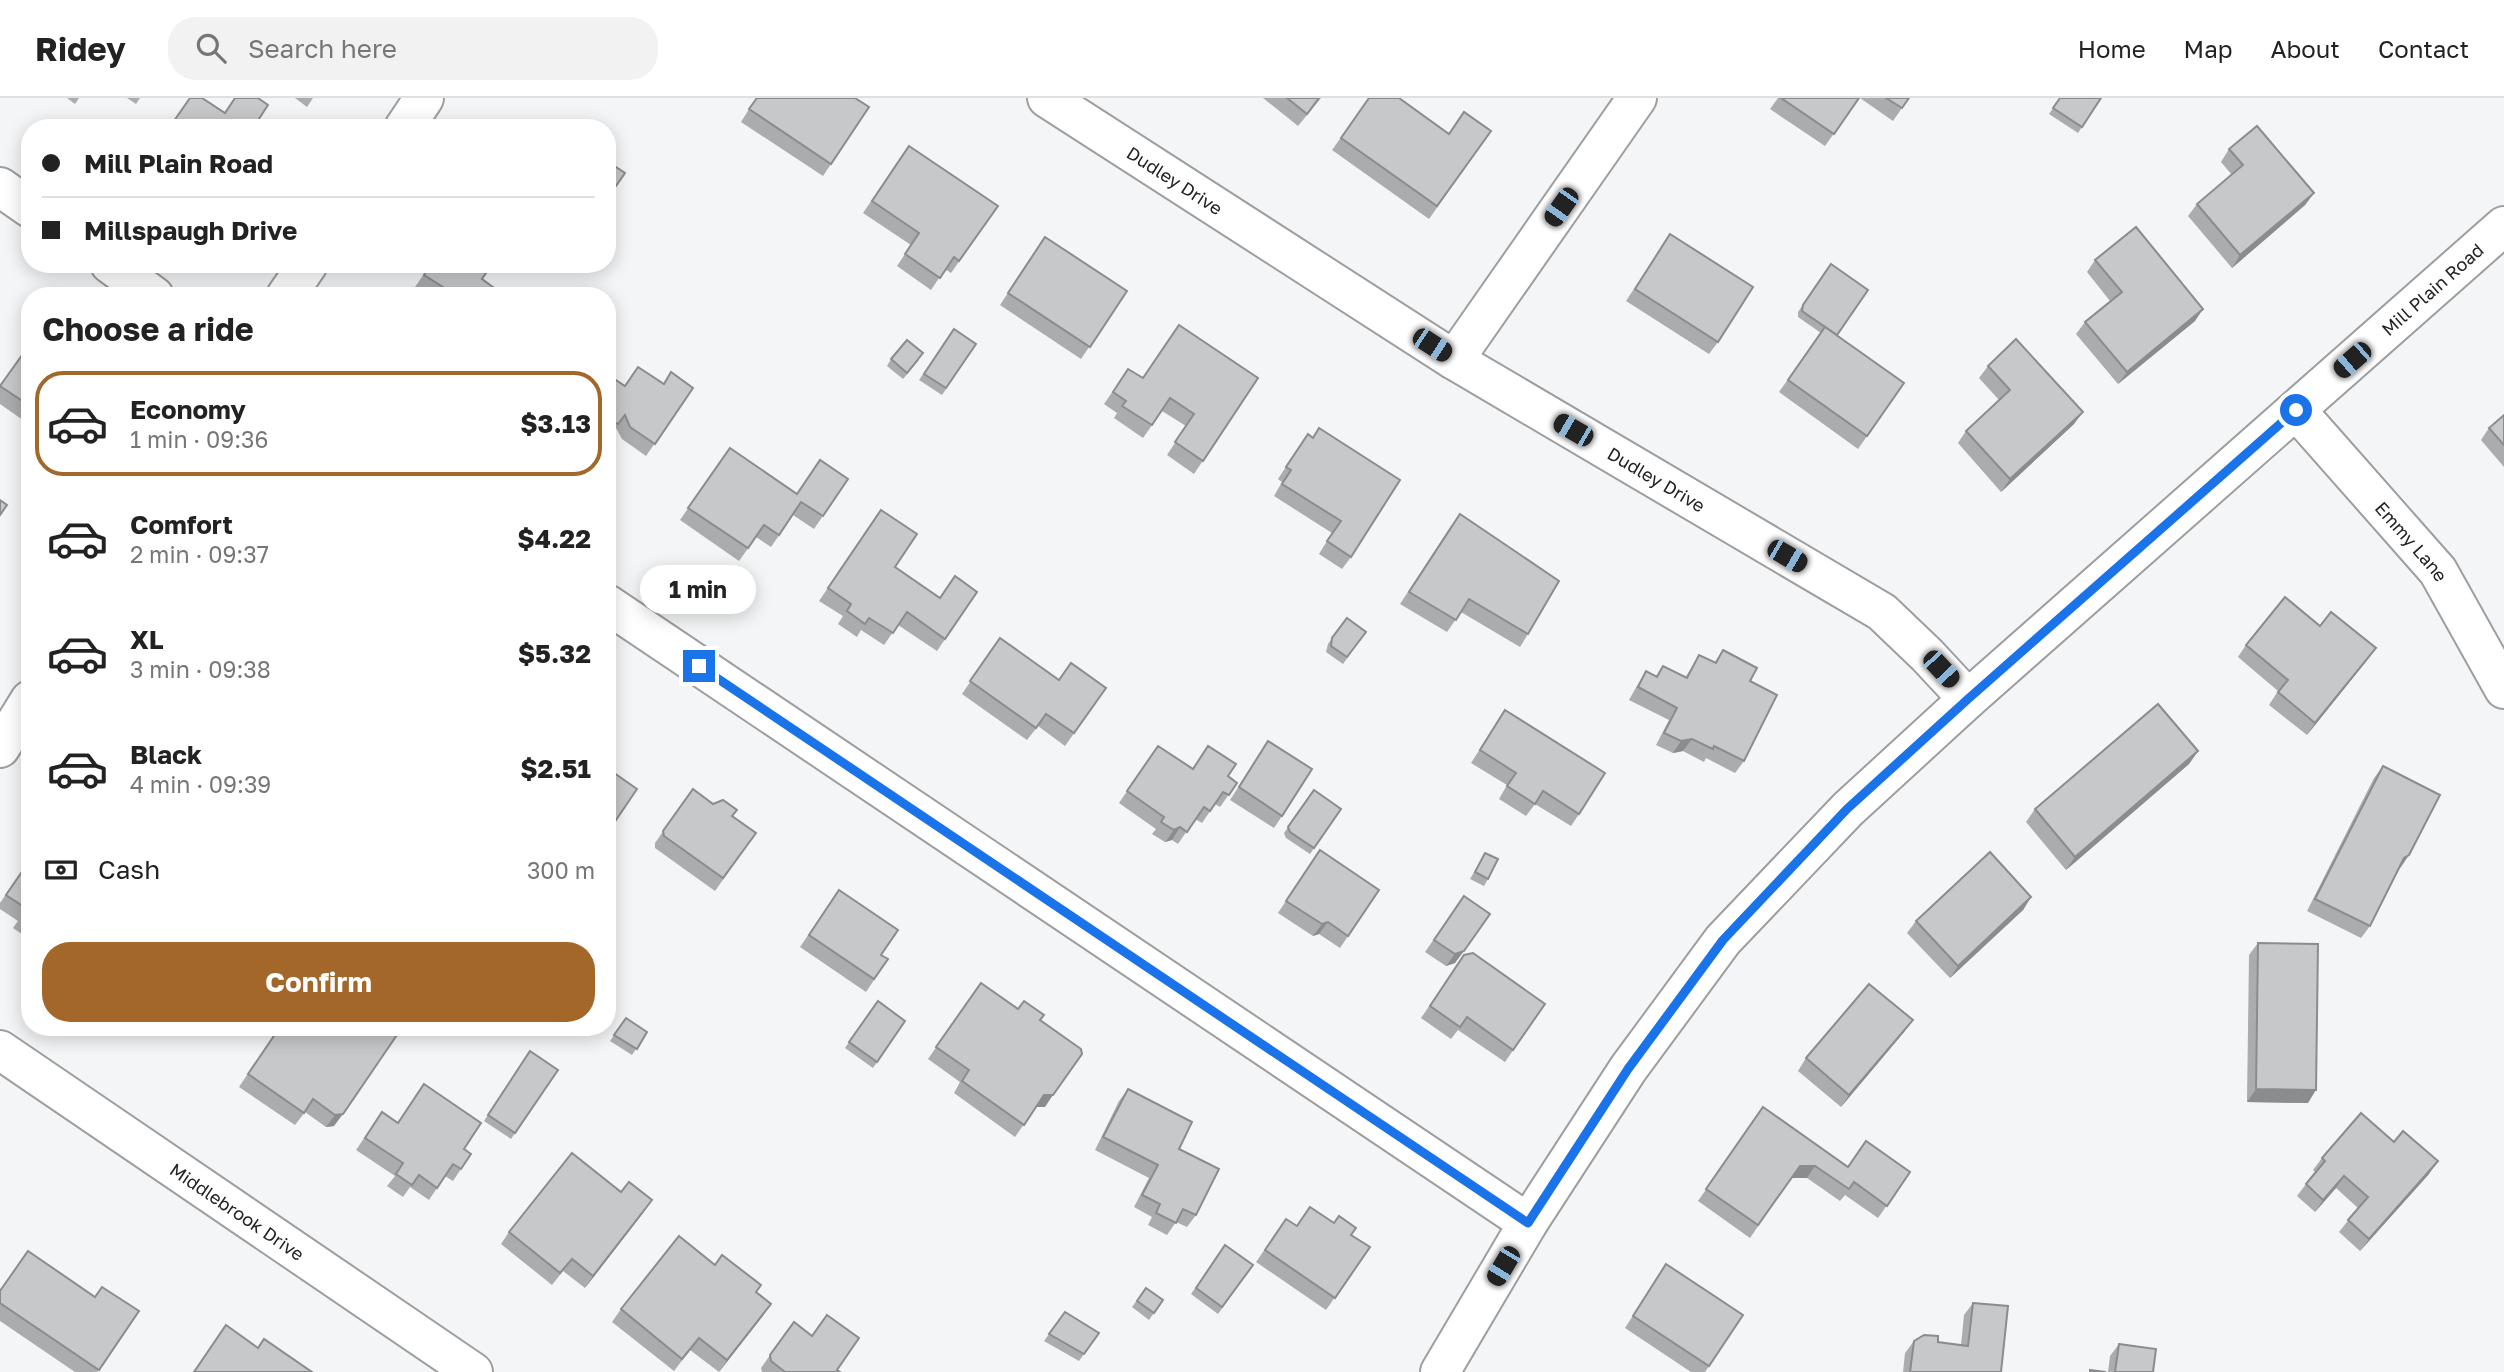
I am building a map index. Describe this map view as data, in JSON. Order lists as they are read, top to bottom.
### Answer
{
  "streets": {
    "street": [
      "Dudley Drive",
      "Mill Plain Road",
      "Emmy Lane",
      "Middlebrook Drive"
    ]
  },
  "crossings": [
    ["Dudley Drive", "Mill Plain Road"],
    ["Mill Plain Road", "Emmy Lane"]
  ],
  "page": {
    "header": "Ridey",
    "search": "Search here",
    "nav": [
      "Home",
      "Map",
      "About",
      "Contact"
    ],
    "banner": ["Mill Plain Road", "Millspaugh Drive"],
    "heading": "Choose a ride",
    "list": [
      {
        "name": "Economy",
        "note": "1 min · 09:36",
        "value": "$3.13"
      },
      {
        "name": "Comfort",
        "note": "2 min · 09:37",
        "value": "$4.22"
      },
      {
        "name": "XL",
        "note": "3 min · 09:38",
        "value": "$5.32"
      },
      {
        "name": "Black",
        "note": "4 min · 09:39",
        "value": "$2.51"
      }
    ],
    "bubble": "1 min",
    "pay": ["Cash", "300 m"],
    "buttons": "Confirm"
  }
}
